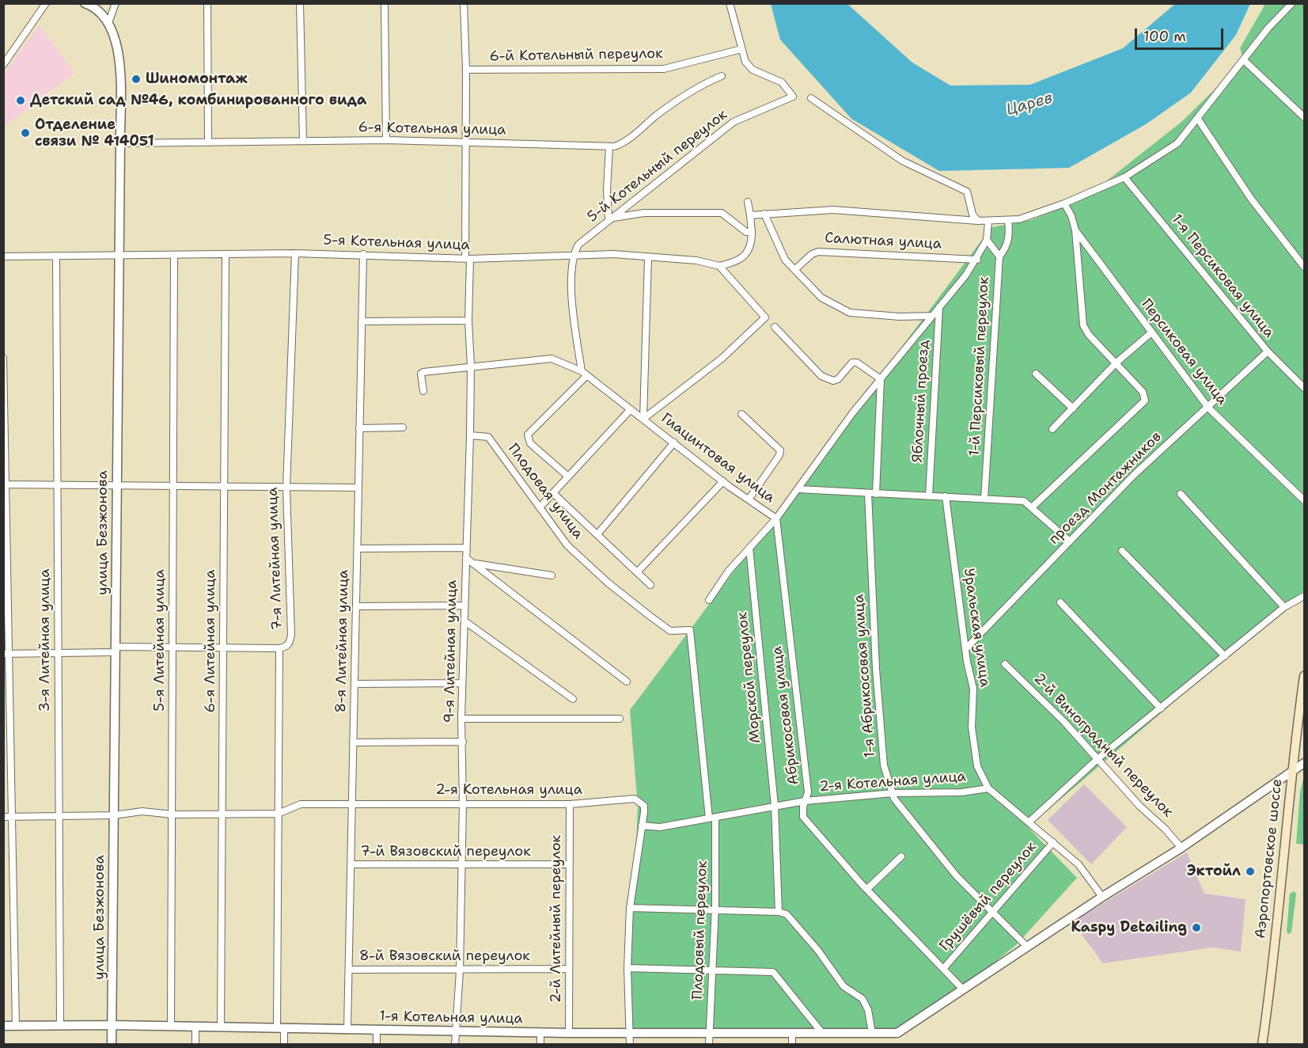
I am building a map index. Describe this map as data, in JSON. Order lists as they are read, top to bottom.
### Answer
{
  "streets": {
    "main road": ["Аэропортовское шоссе"],
    "street": [
      "6-й Котельный переулок",
      "6-я Котельная улица",
      "5-й Котельный переулок",
      "Салютная улица",
      "5-я Котельная улица",
      "1-я Персиковая улица",
      "Персиковая улица",
      "1-й Персиковый переулок",
      "Яблочный проезд",
      "Гиацинтовая улица",
      "проезд Монтажников",
      "Плодовая улица",
      "улица Безжонова",
      "7-я Литейная улица",
      "Уральская улица",
      "3-я Литейная улица",
      "5-я Литейная улица",
      "6-я Литейная улица",
      "8-я Литейная улица",
      "9-я Литейная улица",
      "1-я Абрикосовая улица",
      "Морской переулок",
      "Абрикосовая улица",
      "2-й Виноградный переулок",
      "2-я Котельная улица",
      "7-й Вязовский переулок",
      "Грушёвый переулок",
      "2-й Литейный переулок",
      "Плодовый переулок",
      "8-й Вязовский переулок",
      "1-я Котельная улица"
    ]
  },
  "crossings": [
    ["6-й Котельный переулок", "5-й Котельный переулок"],
    ["6-й Котельный переулок", "9-я Литейная улица"],
    ["6-я Котельная улица", "улица Безжонова"],
    ["6-я Котельная улица", "9-я Литейная улица"],
    ["5-й Котельный переулок", "5-я Котельная улица"],
    ["5-я Котельная улица", "Гиацинтовая улица"],
    ["5-я Котельная улица", "улица Безжонова"],
    ["5-я Котельная улица", "7-я Литейная улица"],
    ["5-я Котельная улица", "3-я Литейная улица"],
    ["5-я Котельная улица", "5-я Литейная улица"],
    ["5-я Котельная улица", "6-я Литейная улица"],
    ["5-я Котельная улица", "8-я Литейная улица"],
    ["5-я Котельная улица", "9-я Литейная улица"],
    ["1-я Персиковая улица", "проезд Монтажников"],
    ["Персиковая улица", "проезд Монтажников"],
    ["Гиацинтовая улица", "9-я Литейная улица"],
    ["Гиацинтовая улица", "Абрикосовая улица"],
    ["проезд Монтажников", "Уральская улица"],
    ["Плодовая улица", "9-я Литейная улица"],
    ["Плодовая улица", "Плодовый переулок"],
    ["улица Безжонова", "2-я Котельная улица"],
    ["улица Безжонова", "1-я Котельная улица"],
    ["7-я Литейная улица", "2-я Котельная улица"],
    ["7-я Литейная улица", "1-я Котельная улица"],
    ["Уральская улица", "2-я Котельная улица"],
    ["3-я Литейная улица", "2-я Котельная улица"],
    ["3-я Литейная улица", "1-я Котельная улица"],
    ["5-я Литейная улица", "2-я Котельная улица"],
    ["5-я Литейная улица", "1-я Котельная улица"],
    ["6-я Литейная улица", "2-я Котельная улица"],
    ["6-я Литейная улица", "1-я Котельная улица"],
    ["8-я Литейная улица", "2-я Котельная улица"],
    ["8-я Литейная улица", "7-й Вязовский переулок"],
    ["8-я Литейная улица", "8-й Вязовский переулок"],
    ["8-я Литейная улица", "1-я Котельная улица"],
    ["9-я Литейная улица", "2-я Котельная улица"],
    ["9-я Литейная улица", "7-й Вязовский переулок"],
    ["9-я Литейная улица", "8-й Вязовский переулок"],
    ["9-я Литейная улица", "1-я Котельная улица"],
    ["1-я Абрикосовая улица", "2-я Котельная улица"],
    ["1-я Абрикосовая улица", "Грушёвый переулок"],
    ["Морской переулок", "2-я Котельная улица"],
    ["Абрикосовая улица", "2-я Котельная улица"],
    ["Абрикосовая улица", "Грушёвый переулок"],
    ["Абрикосовая улица", "1-я Котельная улица"],
    ["2-я Котельная улица", "2-й Литейный переулок"],
    ["2-я Котельная улица", "Плодовый переулок"],
    ["7-й Вязовский переулок", "2-й Литейный переулок"],
    ["2-й Литейный переулок", "8-й Вязовский переулок"],
    ["2-й Литейный переулок", "1-я Котельная улица"],
    ["Плодовый переулок", "1-я Котельная улица"]
  ],
  "water": ["Царев"],
  "places": [
    "Шиномонтаж",
    "Детский сад №46, комбинированного вида",
    "Отделение связи № 414051",
    "Эктойл",
    "Kaspy Detailing"
  ],
  "scale_bar": "100 m"
}
